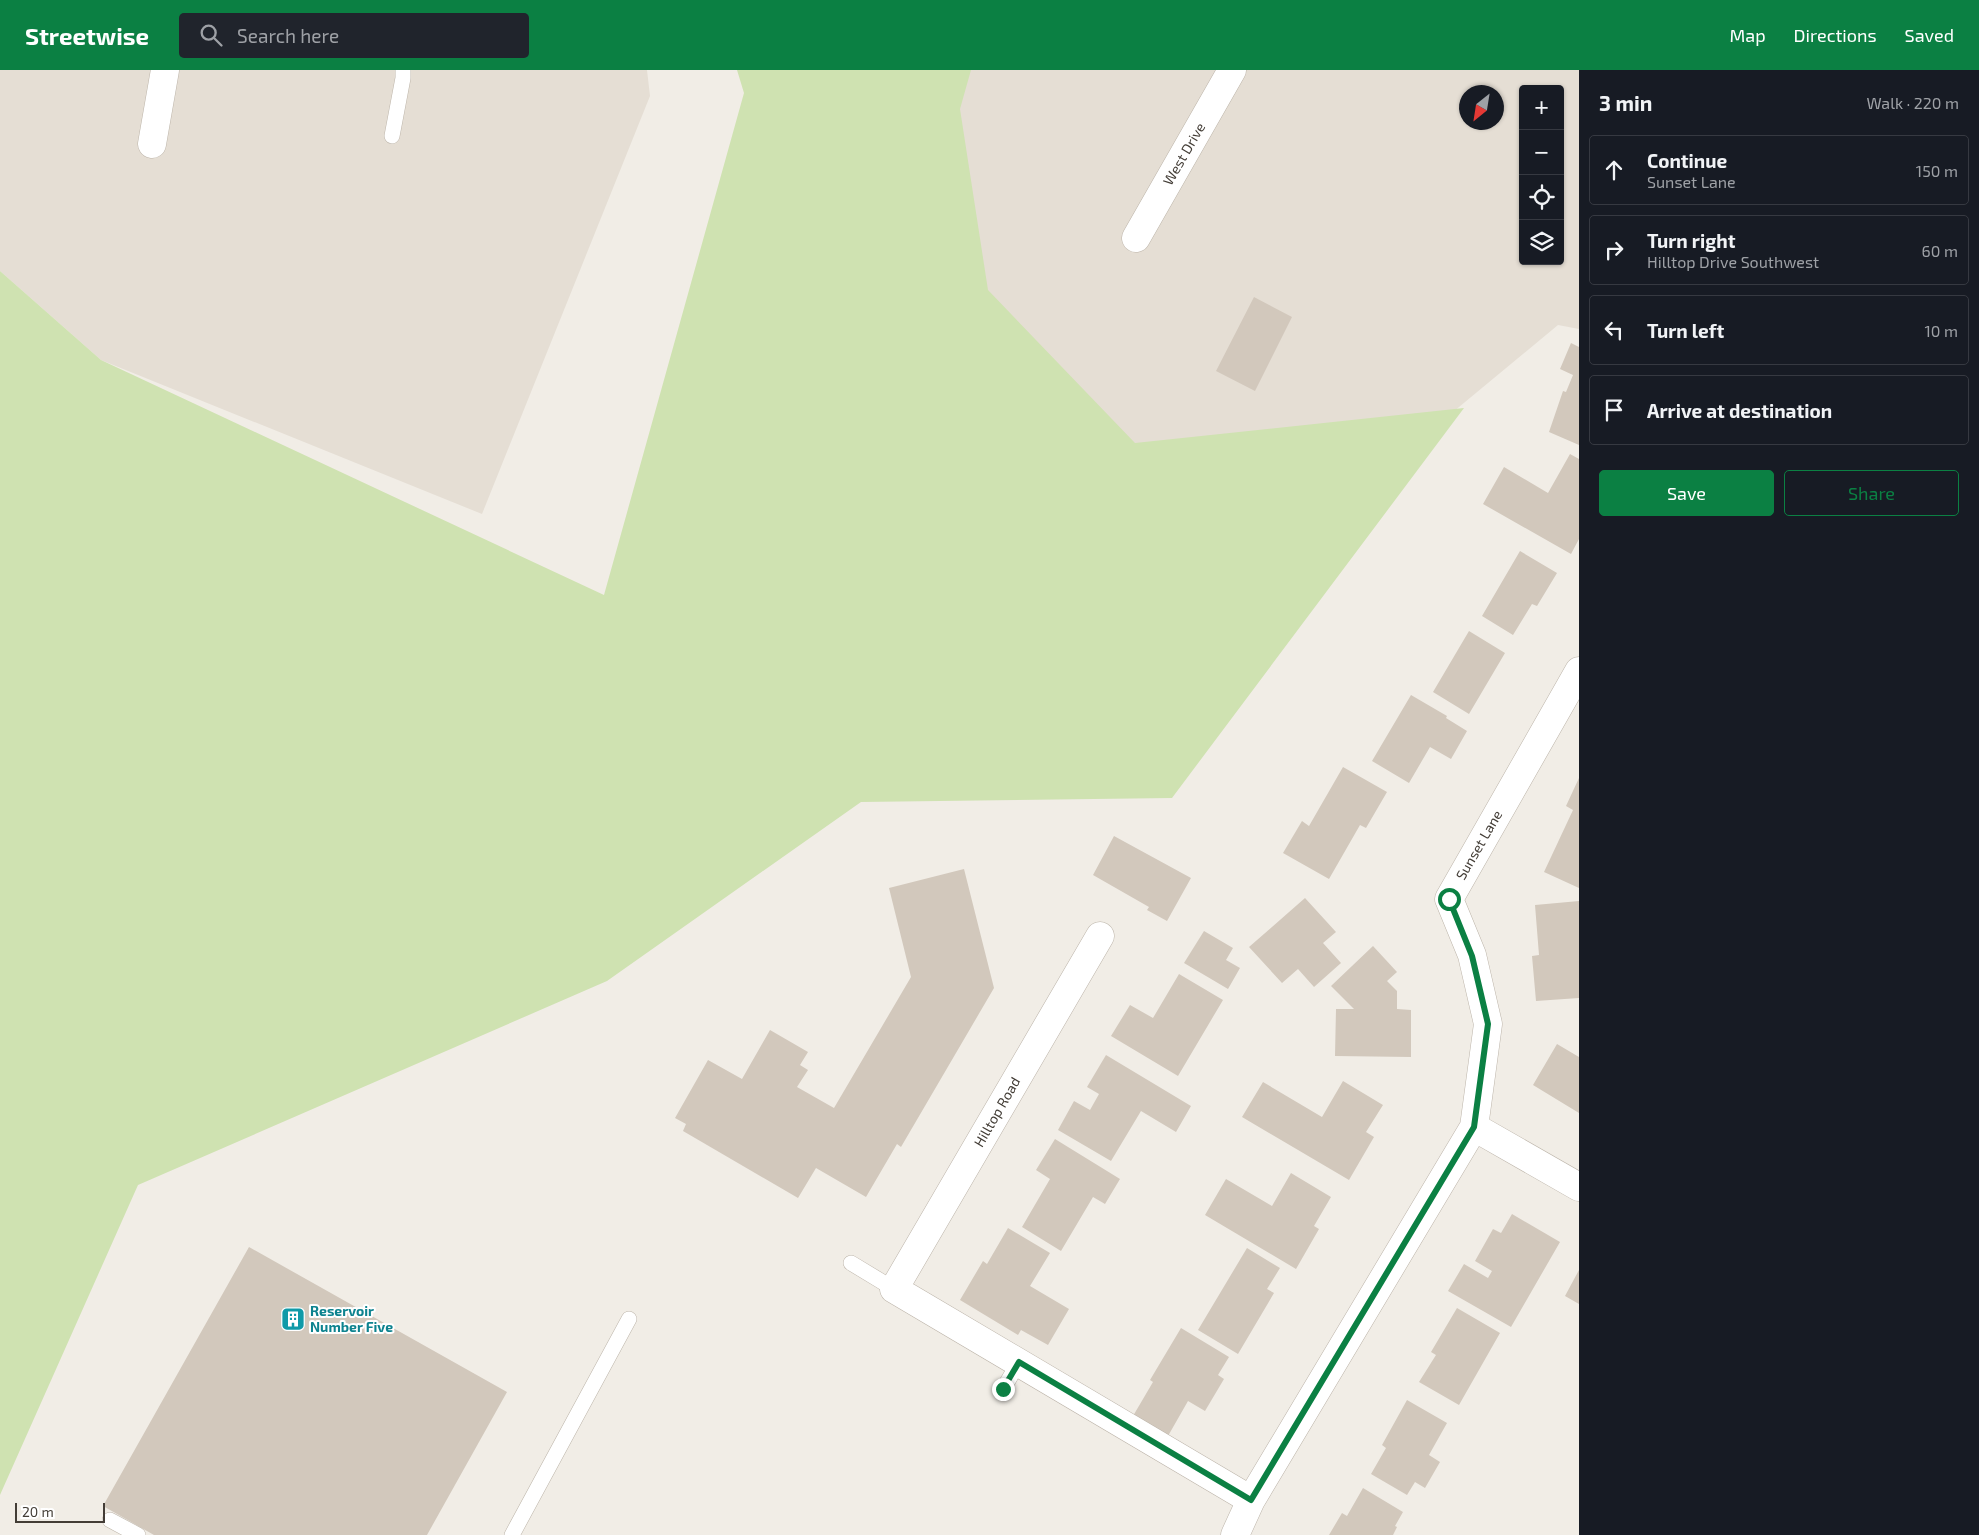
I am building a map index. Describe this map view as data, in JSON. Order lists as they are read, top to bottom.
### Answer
{
  "streets": {
    "street": ["West Drive", "Sunset Lane", "Hilltop Road"]
  },
  "places": {
    "building": ["Reservoir Number Five"]
  },
  "scale_bar": "20 m",
  "north": "bottom left",
  "page": {
    "header": "Streetwise",
    "search": "Search here",
    "nav": ["Map", "Directions", "Saved"],
    "heading": ["3 min", "Walk · 220 m"],
    "map_buttons": ["+", "−"],
    "list": [
      ["Continue", "Sunset Lane", "150 m"],
      ["Turn right", "Hilltop Drive Southwest", "60 m"],
      ["Turn left", "10 m"],
      "Arrive at destination"
    ],
    "buttons": ["Save", "Share"],
    "scale": "20 m"
  }
}
